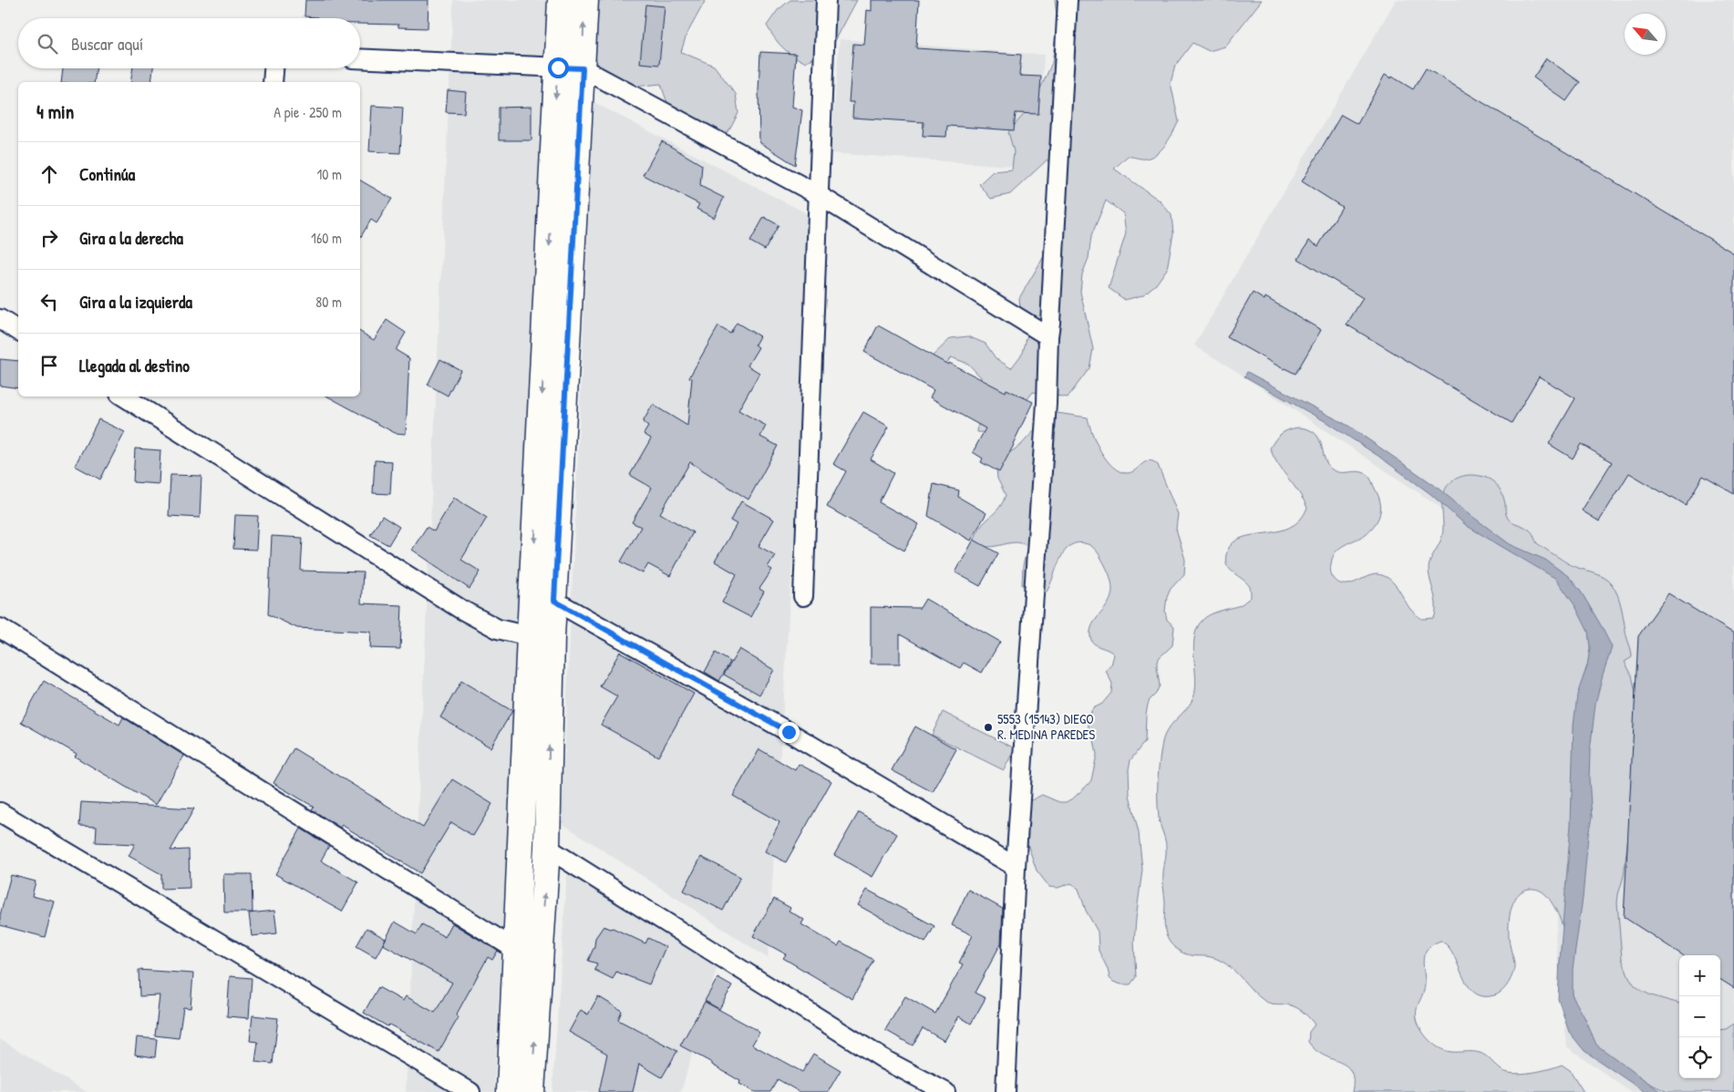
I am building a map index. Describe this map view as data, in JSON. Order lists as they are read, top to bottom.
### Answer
{
  "places": ["5553 (15143) DIEGO R. MEDINA PAREDES"],
  "north": "top left",
  "page": {
    "search": "Buscar aquí",
    "heading": ["4 min", "A pie · 250 m"],
    "list": [
      ["Continúa", "10 m"],
      ["Gira a la derecha", "160 m"],
      ["Gira a la izquierda", "80 m"],
      "Llegada al destino"
    ],
    "map_buttons": ["+", "−"]
  }
}
